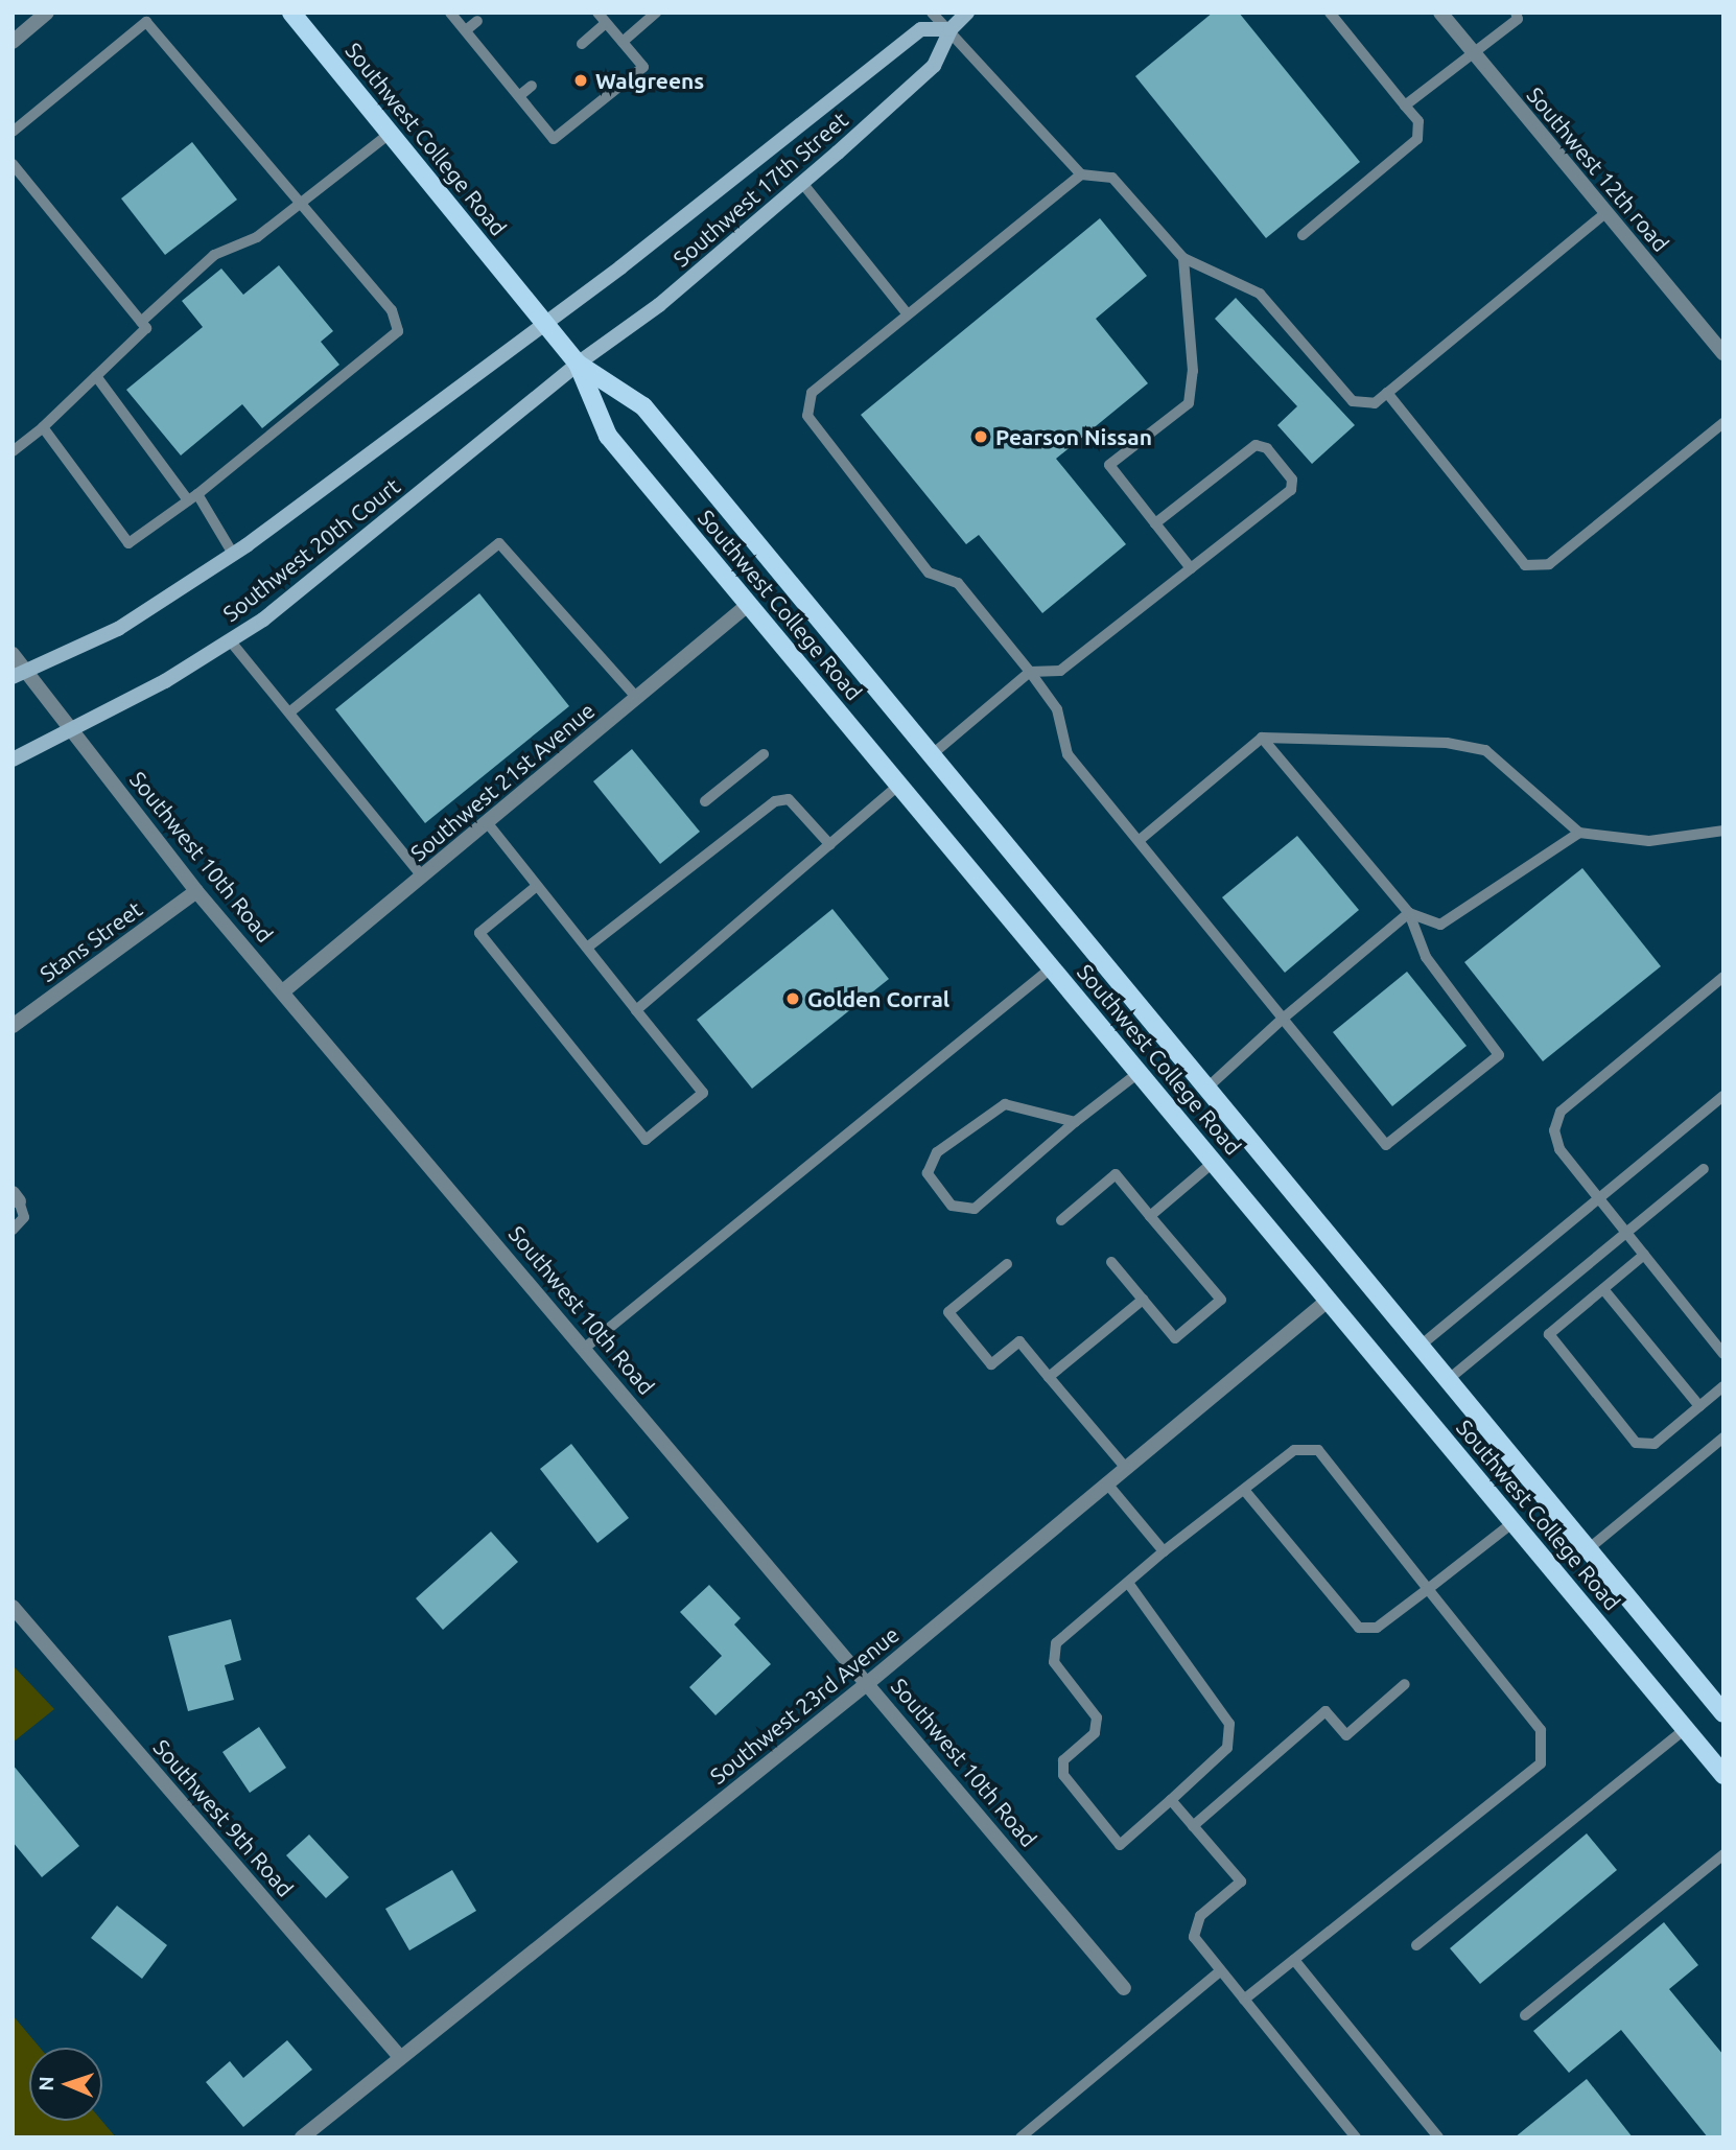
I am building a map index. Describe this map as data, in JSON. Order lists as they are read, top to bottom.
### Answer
{
  "streets": {
    "main road": ["Southwest College Road", "Southwest 17th Street", "Southwest 20th Court"],
    "street": [
      "Southwest 12th road",
      "Southwest 21st Avenue",
      "Southwest 10th Road",
      "Stans Street",
      "Southwest 23rd Avenue",
      "Southwest 9th Road"
    ]
  },
  "crossings": [
    ["Southwest College Road", "Southwest 17th Street"],
    ["Southwest College Road", "Southwest 20th Court"],
    ["Southwest College Road", "Southwest 21st Avenue"],
    ["Southwest College Road", "Southwest 23rd Avenue"],
    ["Southwest 17th Street", "Southwest 20th Court"],
    ["Southwest 20th Court", "Southwest 10th Road"],
    ["Southwest 21st Avenue", "Southwest 10th Road"],
    ["Southwest 10th Road", "Stans Street"],
    ["Southwest 10th Road", "Southwest 23rd Avenue"],
    ["Southwest 23rd Avenue", "Southwest 9th Road"]
  ],
  "places": ["Walgreens", "Pearson Nissan", "Golden Corral"],
  "north": "left"
}
